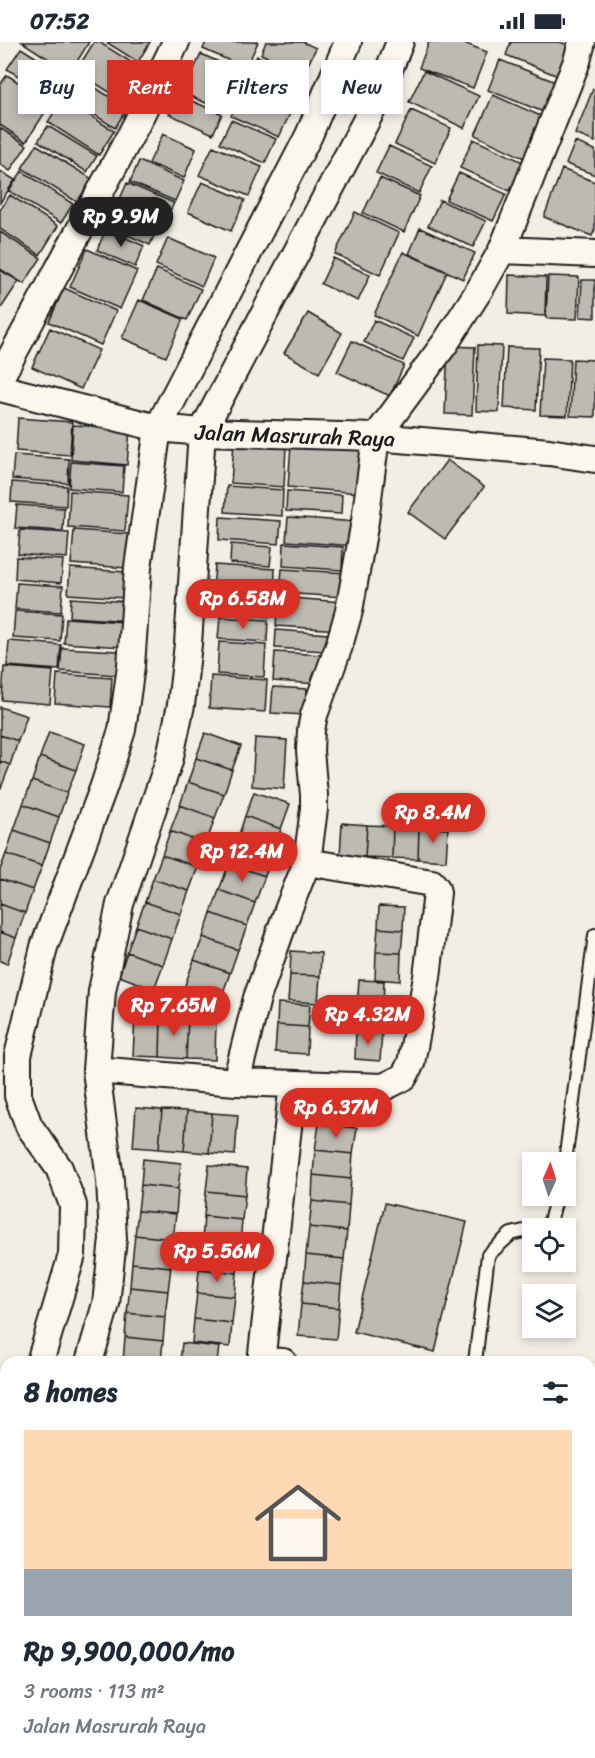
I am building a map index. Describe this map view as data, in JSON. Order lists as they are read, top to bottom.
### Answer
{
  "streets": {
    "street": ["Jalan Masrurah Raya"]
  },
  "north": "top",
  "page": {
    "status": "07:52",
    "chip": [
      "Buy",
      "Rent",
      "Filters",
      "New"
    ],
    "price": [
      "Rp 9.9M",
      "Rp 6.58M",
      "Rp 8.4M",
      "Rp 12.4M",
      "Rp 7.65M",
      "Rp 4.32M",
      "Rp 6.37M",
      "Rp 5.56M"
    ],
    "heading": "8 homes",
    "list": [
      {
        "name": "Rp 9,900,000/mo",
        "note": "3 rooms · 113 m² · Jalan Masrurah Raya"
      }
    ]
  }
}
